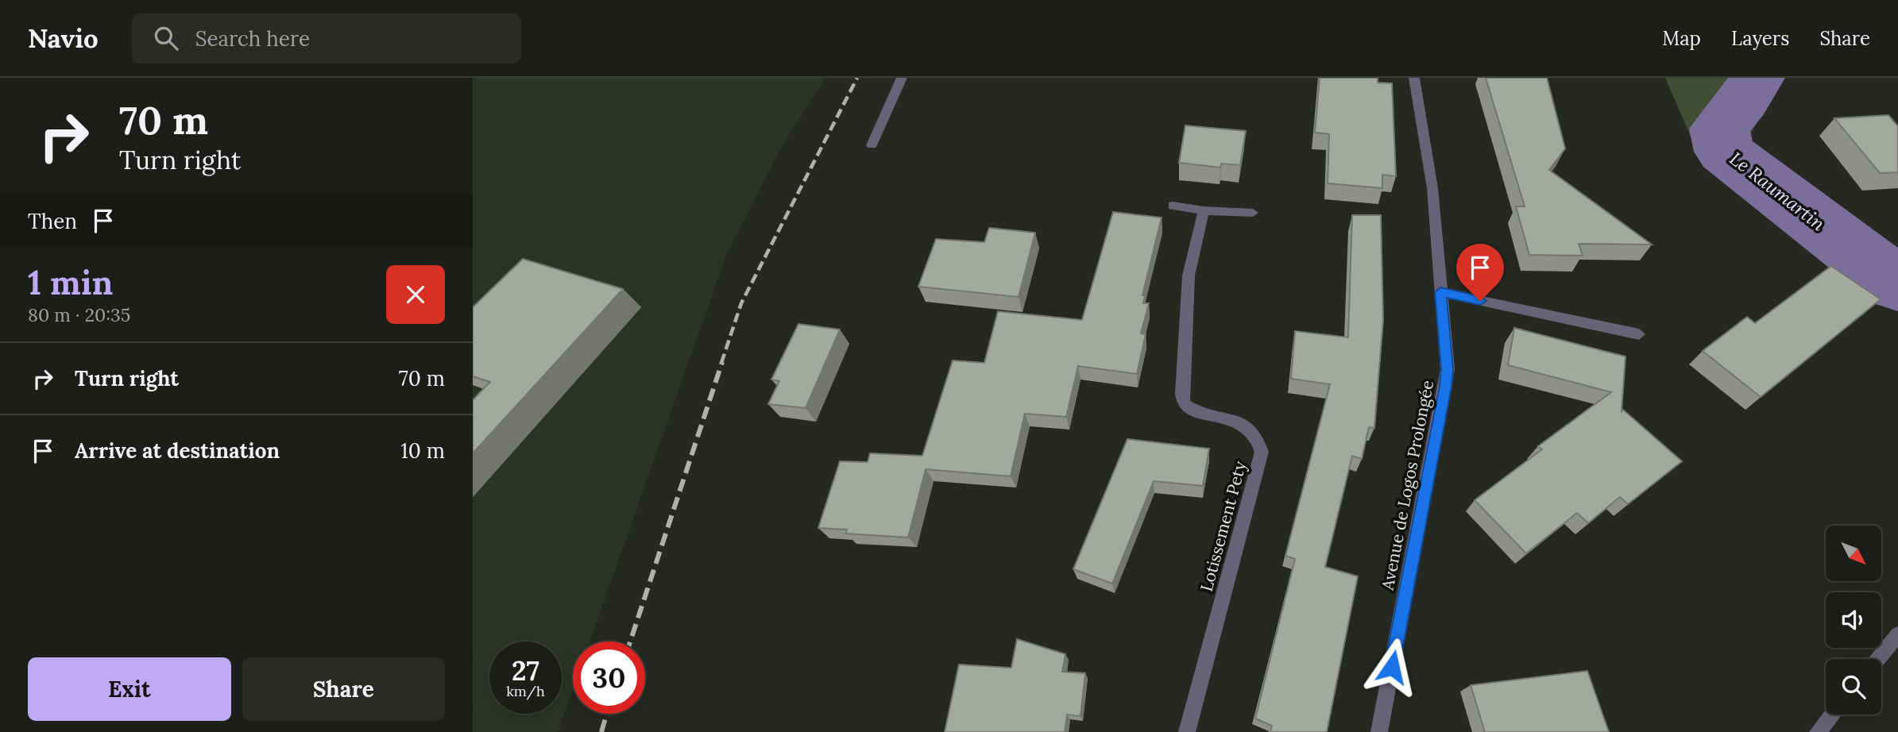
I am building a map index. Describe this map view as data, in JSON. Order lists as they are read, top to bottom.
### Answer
{
  "streets": {
    "street": ["Avenue de Logos Prolongée", "Lotissement Pety"]
  },
  "water": ["Le Raumartin"],
  "north": "bottom right",
  "page": {
    "header": "Navio",
    "search": "Search here",
    "nav": ["Map", "Layers", "Share"],
    "turn": ["70 m", "Turn right"],
    "then": "Then",
    "heading": ["1 min", "80 m · 20:35"],
    "list": [
      {
        "name": "Turn right",
        "value": "70 m"
      },
      {
        "name": "Arrive at destination",
        "value": "10 m"
      }
    ],
    "speed": "27 km/h",
    "limit": "30",
    "buttons": ["Exit", "Share"]
  }
}
